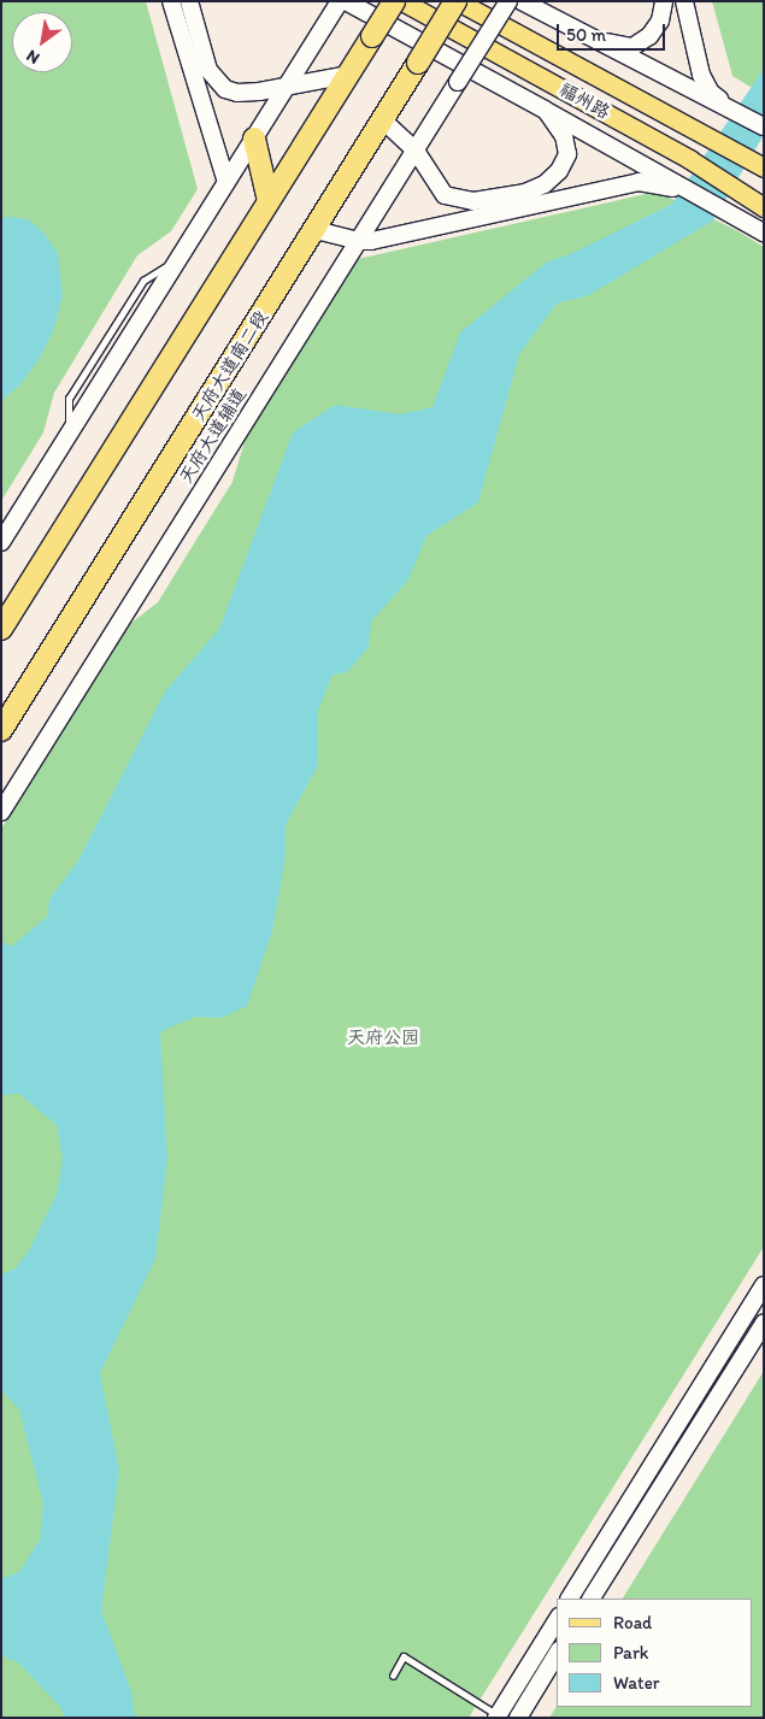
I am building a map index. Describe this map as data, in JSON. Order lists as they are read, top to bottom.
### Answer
{
  "streets": {
    "highway": ["天府大道南二段"],
    "main road": ["福州路"],
    "street": ["天府大道辅道"]
  },
  "crossings": [
    ["福州路", "天府大道南二段"]
  ],
  "parks": ["天府公园"],
  "legend": ["Road", "Park", "Water"],
  "scale_bar": "50 m",
  "north": "bottom left"
}
